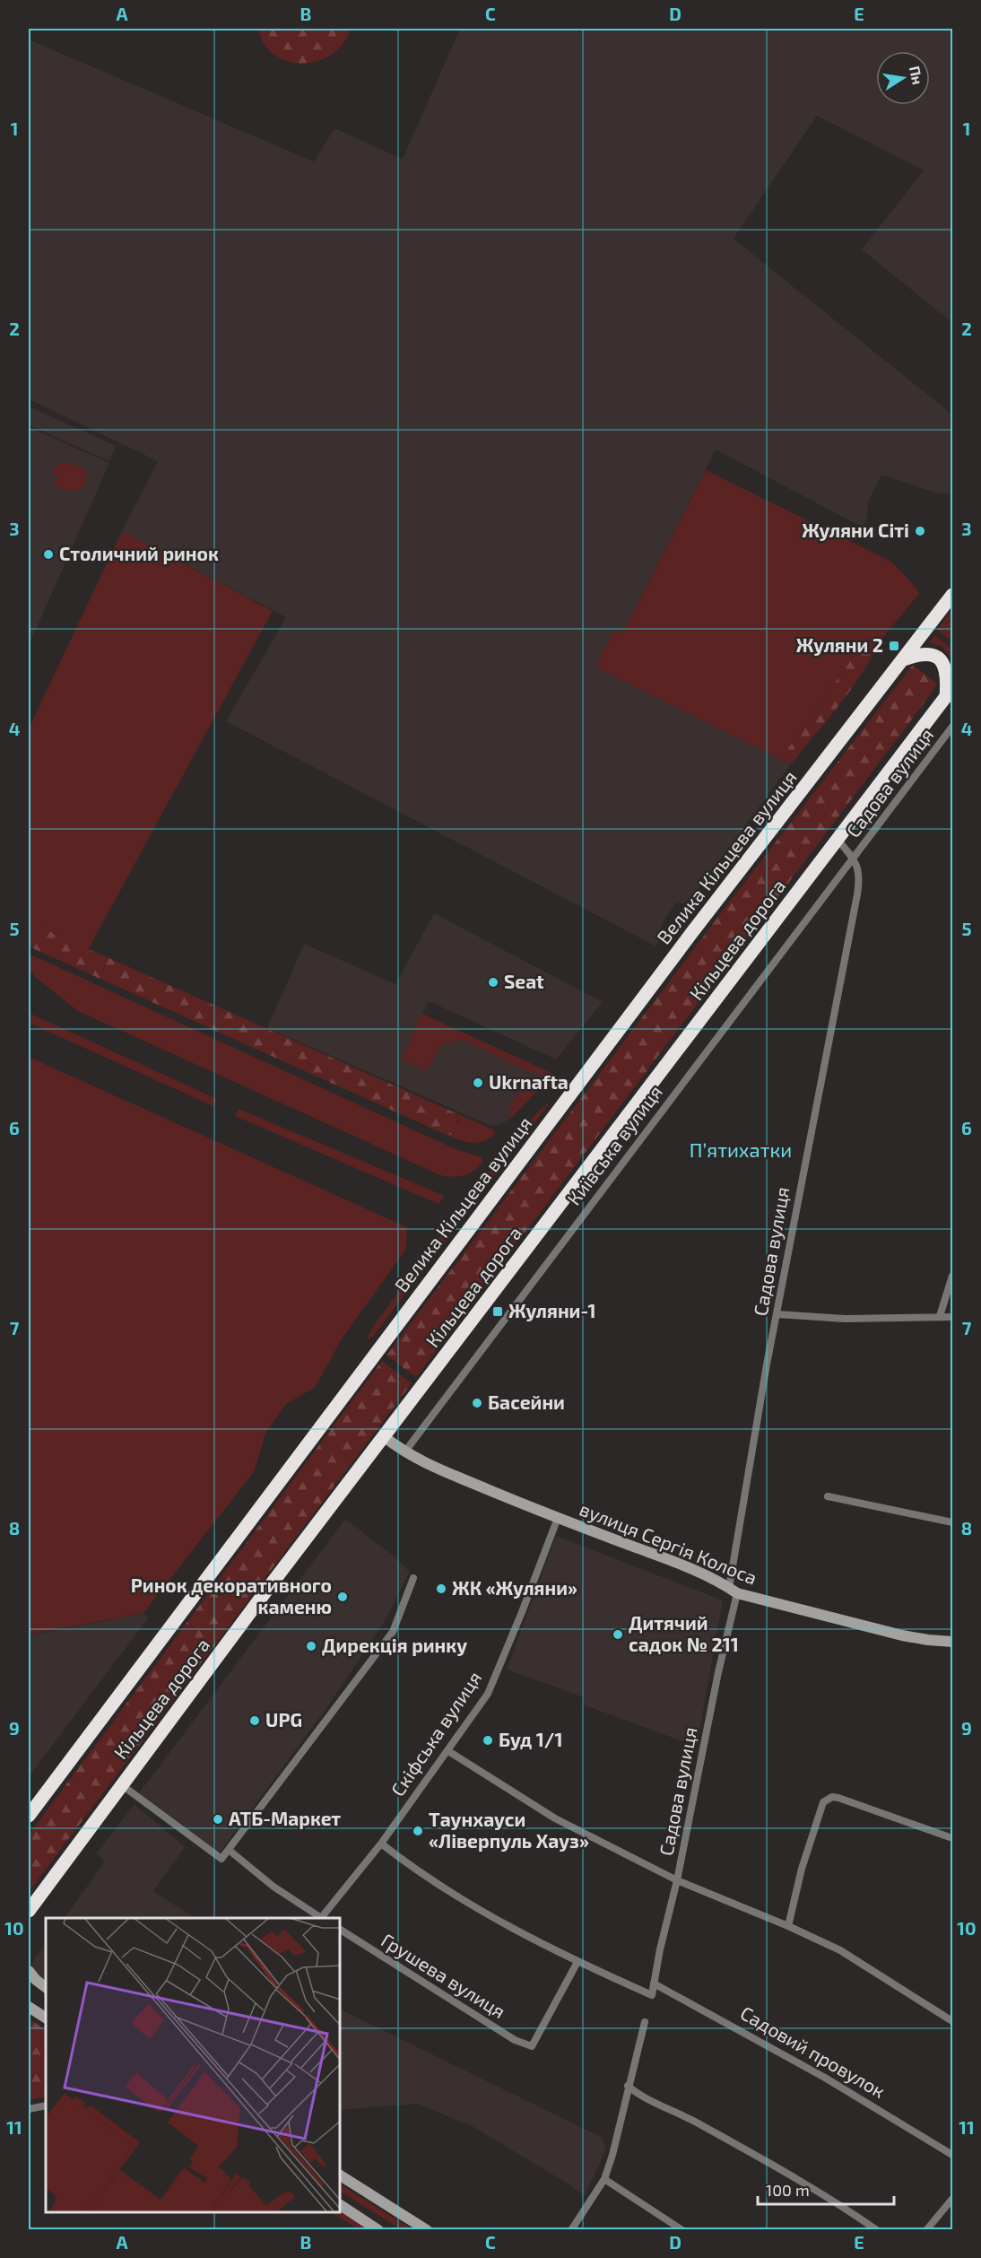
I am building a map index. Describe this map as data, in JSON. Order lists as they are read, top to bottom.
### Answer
{
  "streets": {
    "highway": ["Велика Кільцева вулиця", "Кільцева дорога"],
    "street": [
      "Садова вулиця",
      "Київська вулиця",
      "вулиця Сергія Колоса",
      "Скіфська вулиця",
      "Грушева вулиця",
      "Садовий провулок"
    ]
  },
  "crossings": [
    ["Садова вулиця", "Кільцева дорога"],
    ["Садова вулиця", "Київська вулиця"],
    ["Садова вулиця", "вулиця Сергія Колоса"],
    ["Садова вулиця", "Грушева вулиця"],
    ["Садова вулиця", "Садовий провулок"],
    ["Кільцева дорога", "вулиця Сергія Колоса"],
    ["Київська вулиця", "вулиця Сергія Колоса"],
    ["вулиця Сергія Колоса", "Скіфська вулиця"]
  ],
  "districts": ["Пʼятихатки"],
  "places": {
    "other": [
      "Жуляни Сіті",
      "Столичний ринок",
      "Seat",
      "Ukrnafta",
      "Басейни",
      "ЖК «Жуляни»",
      "Ринок декоративного каменю",
      "Дитячий садок № 211",
      "Дирекція ринку",
      "UPG",
      "Буд 1/1",
      "АТБ-Маркет",
      "Таунхауси «Ліверпуль Хауз»"
    ],
    "transit": ["Жуляни 2", "Жуляни-1"]
  },
  "scale_bar": "100 m",
  "north": "right",
  "grid": {
    "columns": [
      "A",
      "B",
      "C",
      "D",
      "E"
    ],
    "rows": [
      "1",
      "2",
      "3",
      "4",
      "5",
      "6",
      "7",
      "8",
      "9",
      "10",
      "11"
    ]
  }
}
